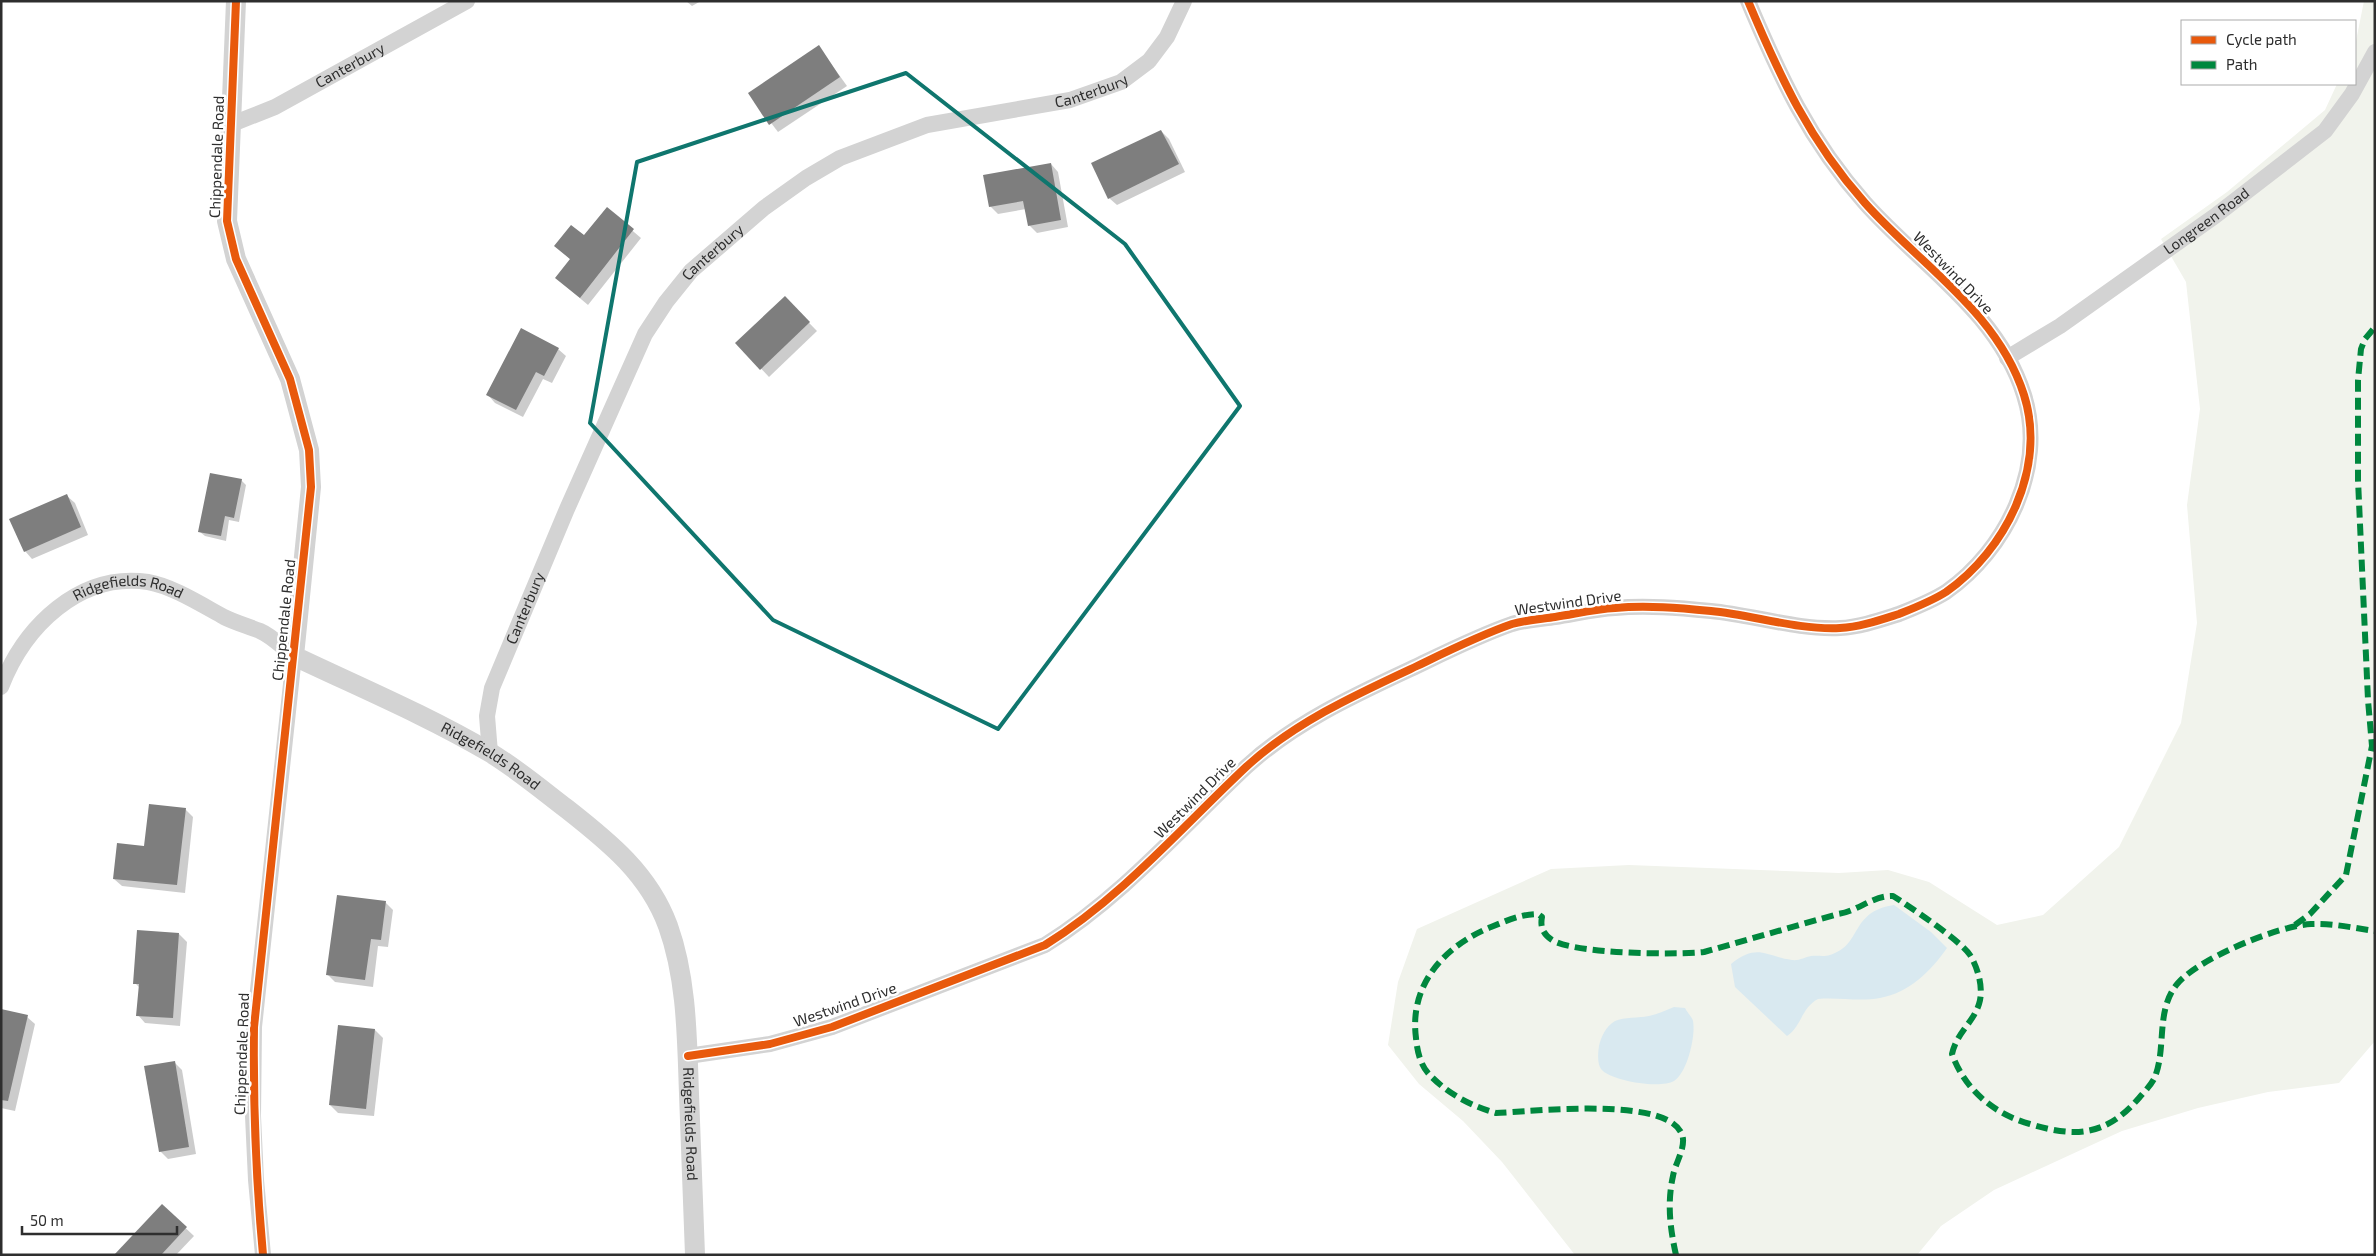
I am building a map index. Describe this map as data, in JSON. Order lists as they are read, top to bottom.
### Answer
{
  "streets": {
    "street": [
      "Canterbury",
      "Chippendale Road",
      "Longreen Road",
      "Westwind Drive",
      "Ridgefields Road"
    ]
  },
  "crossings": [
    ["Canterbury", "Chippendale Road"],
    ["Canterbury", "Ridgefields Road"],
    ["Chippendale Road", "Ridgefields Road"],
    ["Longreen Road", "Westwind Drive"],
    ["Westwind Drive", "Ridgefields Road"]
  ],
  "legend": ["Cycle path", "Path"],
  "scale_bar": "50 m"
}
